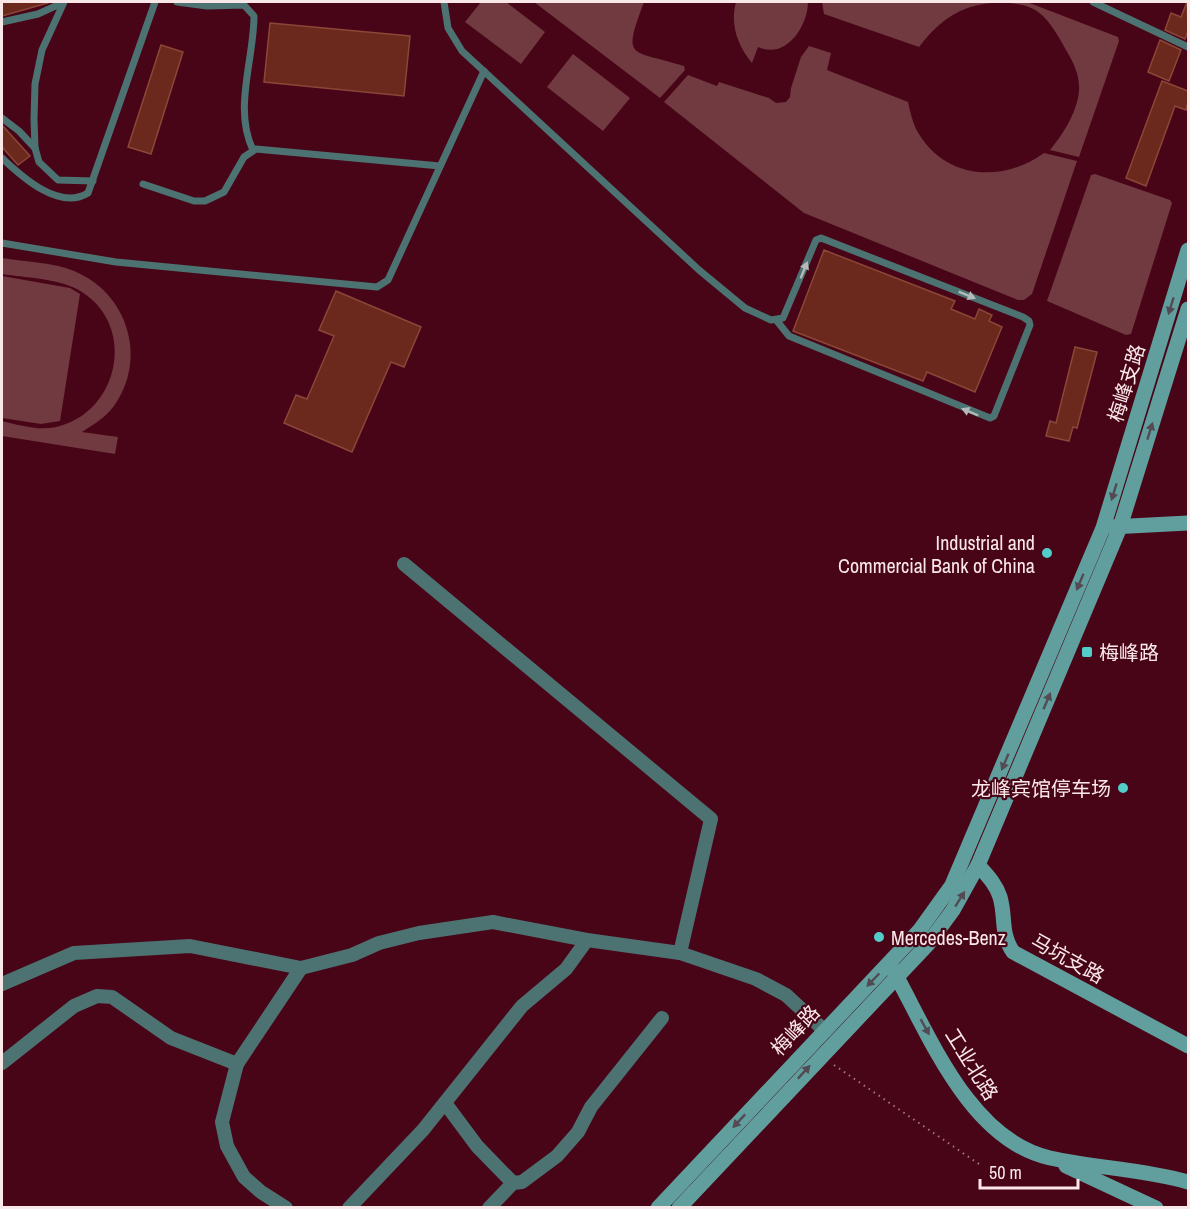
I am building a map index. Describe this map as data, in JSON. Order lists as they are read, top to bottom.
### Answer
{
  "streets": {
    "main road": [
      "梅峰支路",
      "马坑支路",
      "梅峰路",
      "工业北路"
    ]
  },
  "crossings": [
    ["梅峰支路", "梅峰路"],
    ["马坑支路", "梅峰路"],
    ["梅峰路", "工业北路"]
  ],
  "one_way": ["工业北路"],
  "places": {
    "other": ["Industrial and Commercial Bank of China", "龙峰宾馆停车场", "Mercedes-Benz"],
    "transit": ["梅峰路"]
  },
  "scale_bar": "50 m"
}
